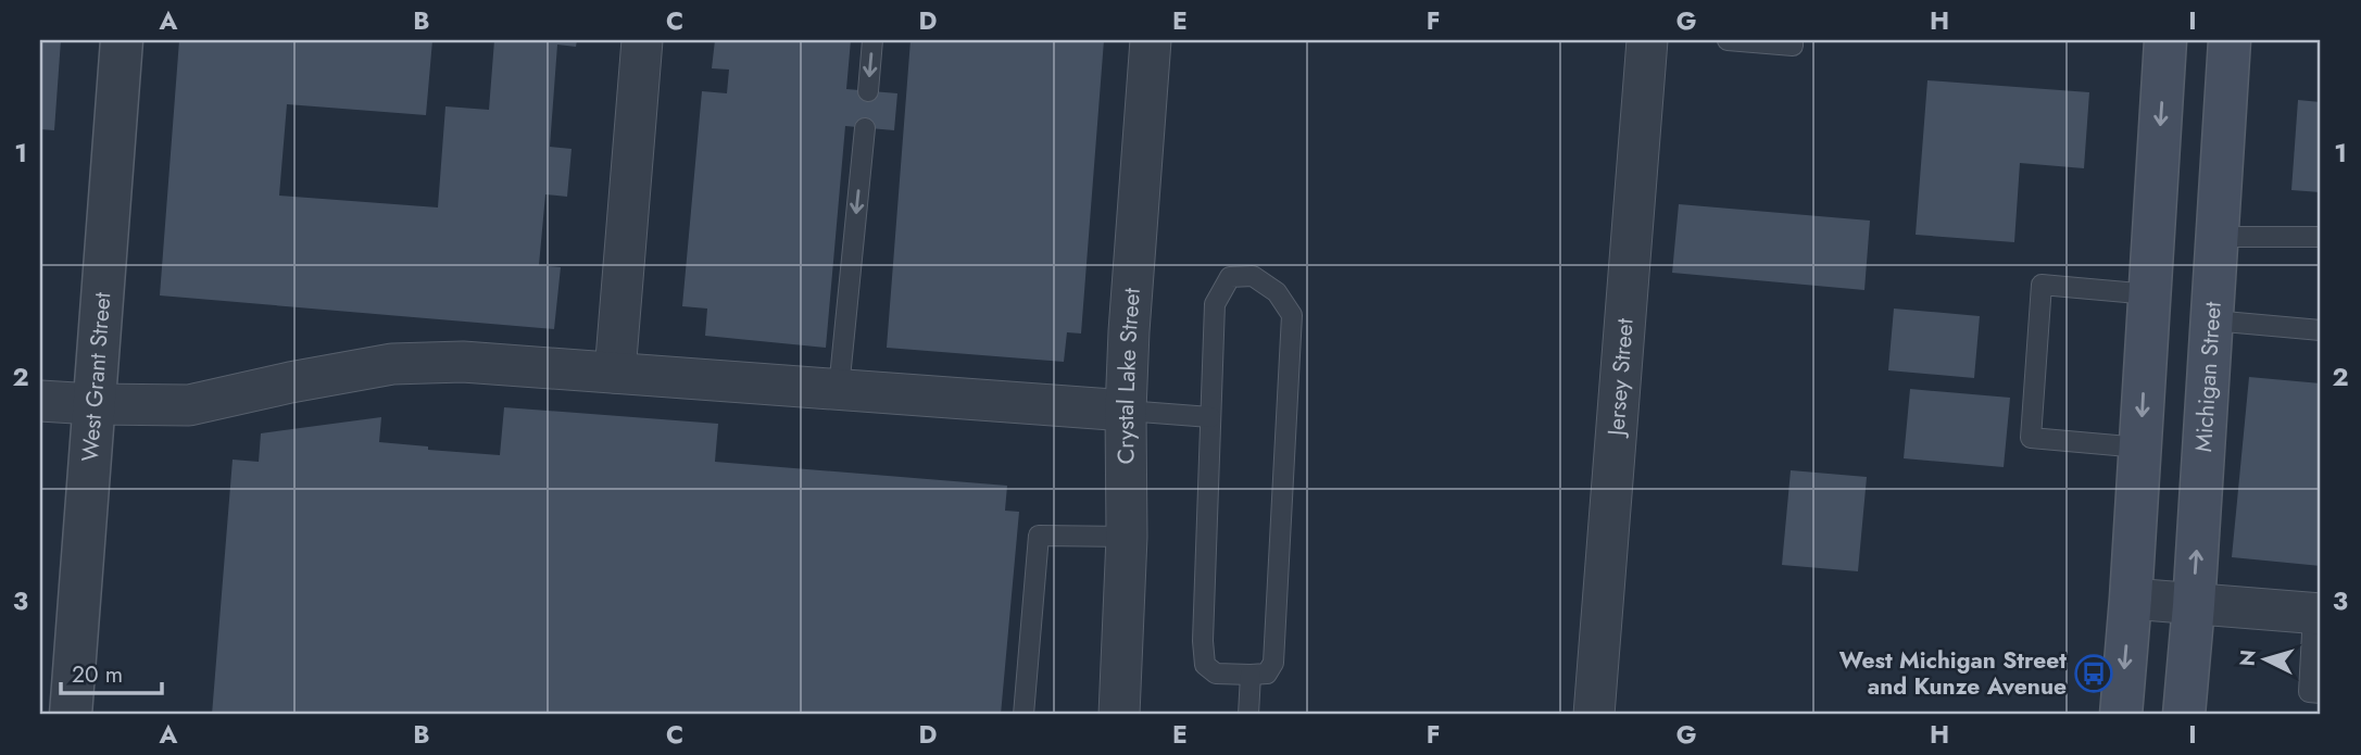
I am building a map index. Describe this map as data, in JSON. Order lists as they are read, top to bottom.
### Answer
{
  "streets": {
    "main road": ["Michigan Street"],
    "street": ["West Grant Street", "Crystal Lake Street", "Jersey Street"]
  },
  "places": {
    "bus stop": ["West Michigan Street and Kunze Avenue"]
  },
  "scale_bar": "20 m",
  "north": "left",
  "grid": {
    "columns": [
      "A",
      "B",
      "C",
      "D",
      "E",
      "F",
      "G",
      "H",
      "I"
    ],
    "rows": ["1", "2", "3"]
  }
}
